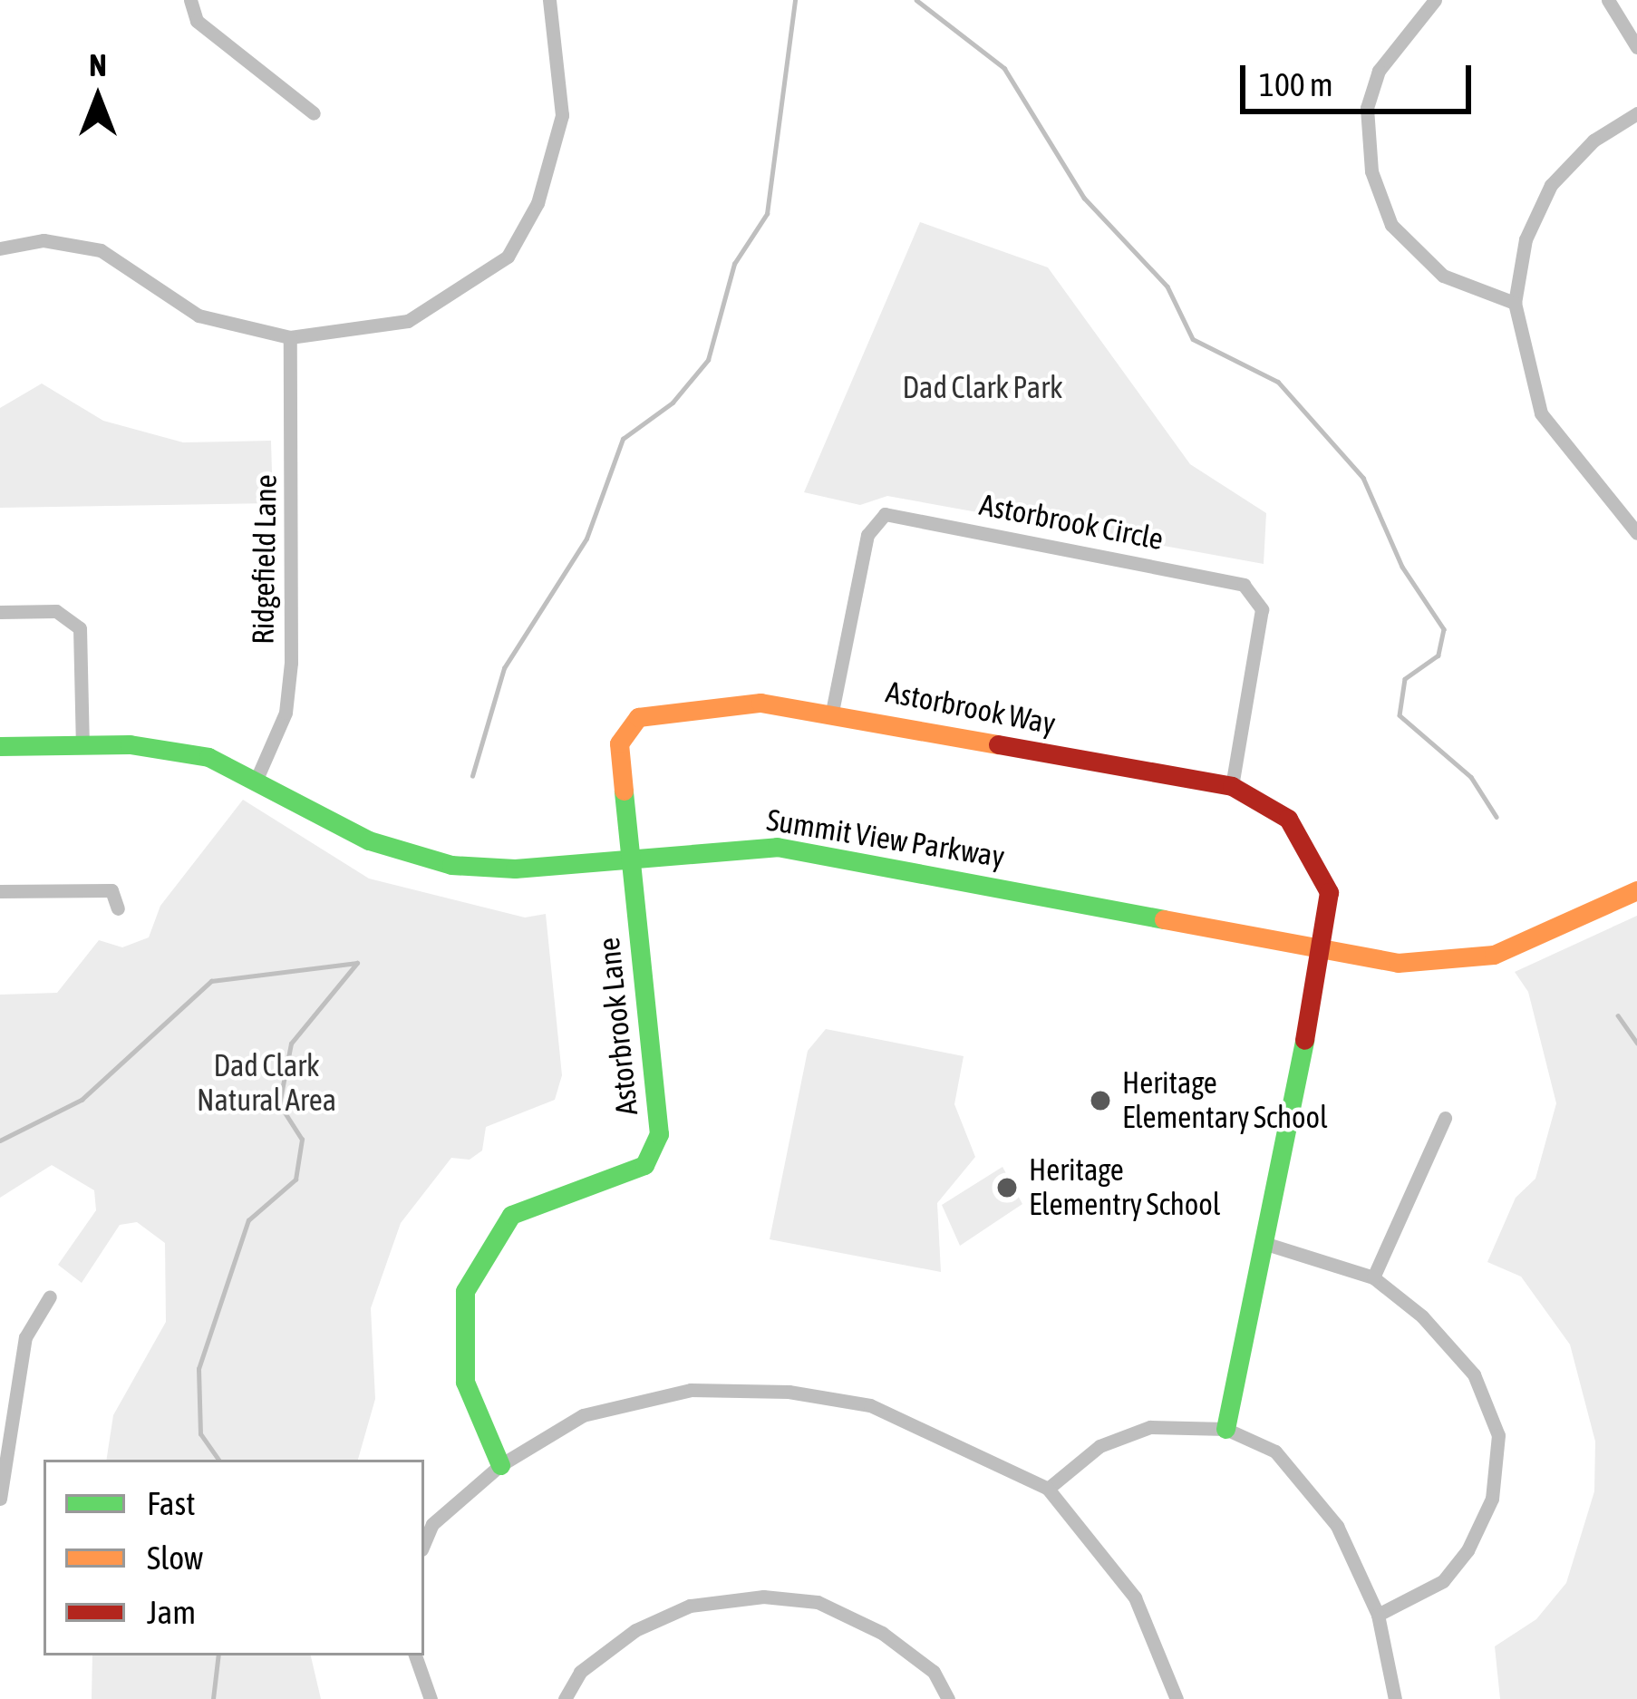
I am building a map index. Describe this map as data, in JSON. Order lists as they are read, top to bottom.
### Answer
{
  "streets": {
    "street": [
      "Astorbrook Circle",
      "Ridgefield Lane",
      "Astorbrook Way",
      "Summit View Parkway",
      "Astorbrook Lane"
    ]
  },
  "crossings": [
    ["Astorbrook Circle", "Astorbrook Way"],
    ["Ridgefield Lane", "Summit View Parkway"],
    ["Astorbrook Way", "Summit View Parkway"],
    ["Astorbrook Way", "Astorbrook Lane"],
    ["Summit View Parkway", "Astorbrook Lane"]
  ],
  "parks": ["Dad Clark Park", "Dad Clark Natural Area"],
  "places": ["Heritage Elementary School", "Heritage Elementry School"],
  "legend": ["Fast", "Slow", "Jam"],
  "scale_bar": "100 m",
  "north": "top"
}
